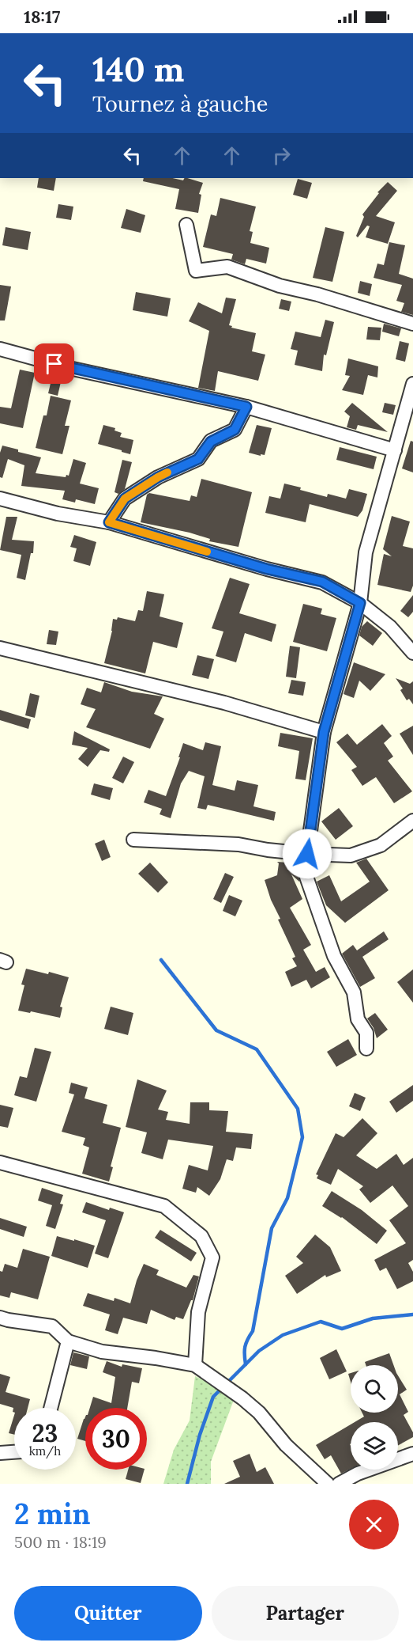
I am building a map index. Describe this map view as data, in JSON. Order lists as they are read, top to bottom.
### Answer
{
  "page": {
    "status": "18:17",
    "turn": ["140 m", "Tournez à gauche"],
    "speed": "23 km/h",
    "limit": "30",
    "heading": ["2 min", "500 m · 18:19"],
    "buttons": ["Quitter", "Partager"]
  }
}
